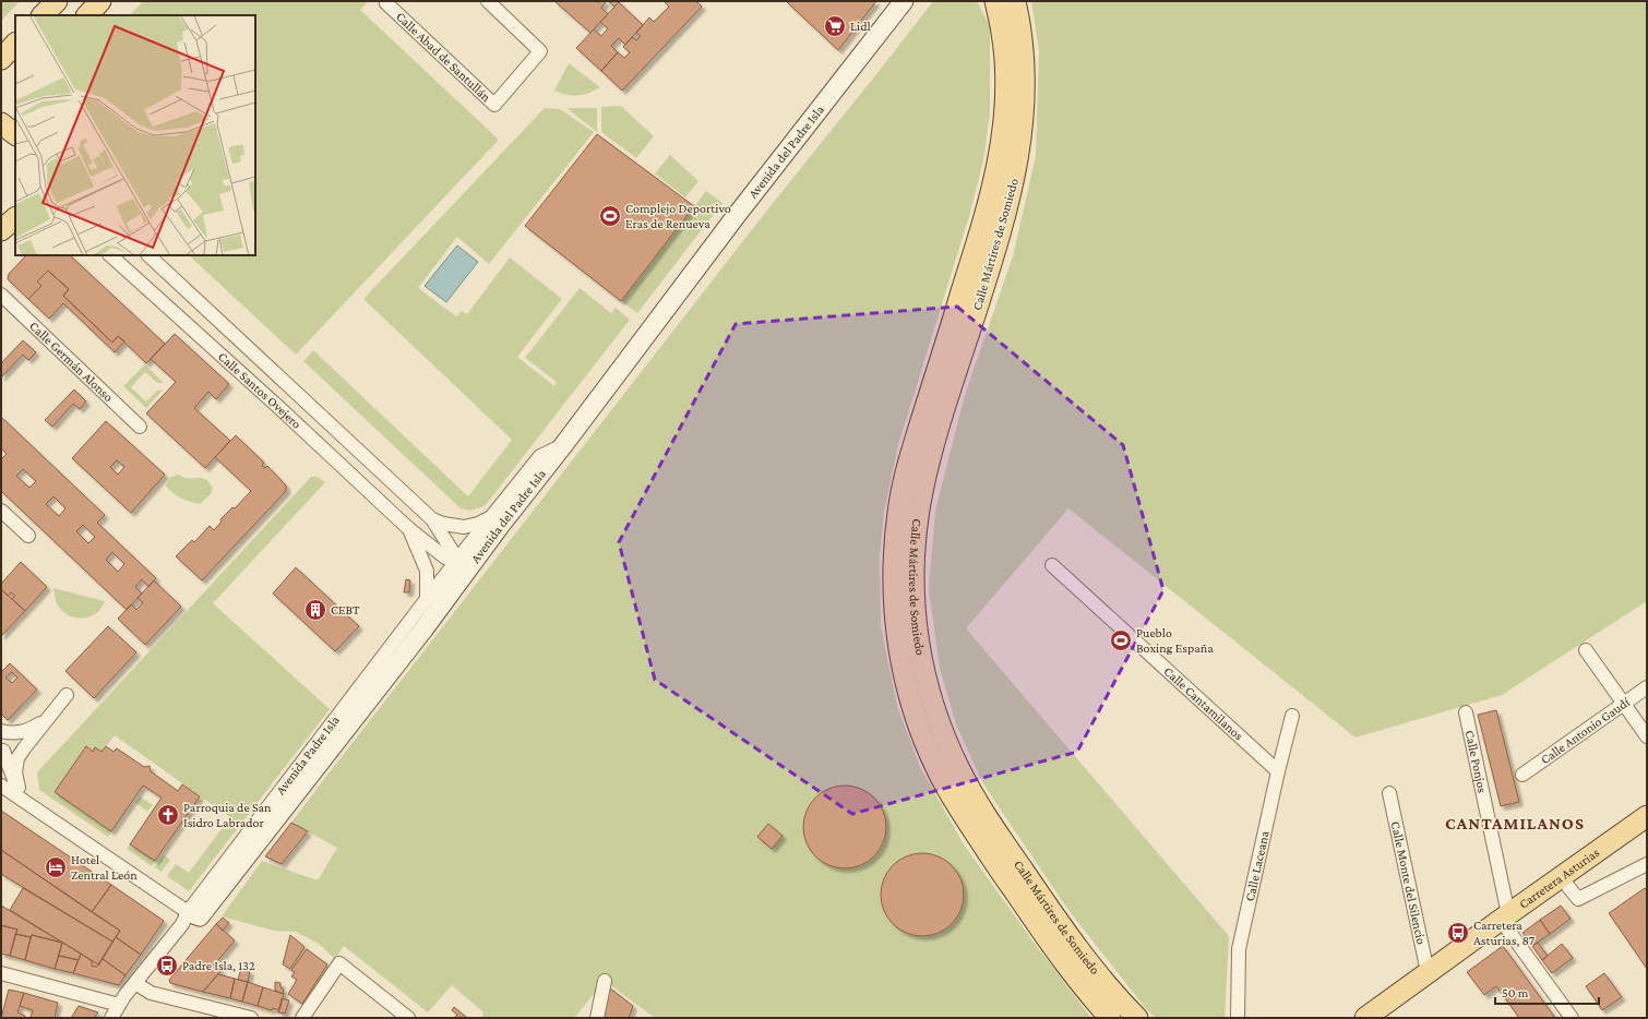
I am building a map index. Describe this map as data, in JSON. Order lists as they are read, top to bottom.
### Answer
{
  "streets": {
    "main road": ["Avenida del Padre Isla", "Calle Mártires de Somiedo", "Carretera Asturias"],
    "street": [
      "Calle Abad de Santullán",
      "Calle Germán Alonso",
      "Calle Santos Ovejero",
      "Calle Cantamilanos",
      "Calle Antonio Gaudí",
      "Avenida Padre Isla",
      "Calle Ponjos",
      "Calle Laceana",
      "Calle Monte del Silencio"
    ]
  },
  "crossings": [
    ["Avenida del Padre Isla", "Calle Santos Ovejero"],
    ["Avenida del Padre Isla", "Avenida Padre Isla"],
    ["Calle Santos Ovejero", "Avenida Padre Isla"],
    ["Calle Cantamilanos", "Calle Laceana"],
    ["Calle Ponjos", "Carretera Asturias"],
    ["Carretera Asturias", "Calle Monte del Silencio"]
  ],
  "districts": ["CANTAMILANOS"],
  "places": {
    "supermarket": ["Lidl"],
    "sports": ["Complejo Deportivo Eras de Renueva", "Pueblo Boxing España"],
    "building": ["CEBT"],
    "church": ["Parroquia de San Isidro Labrador"],
    "hotel": ["Hotel Zentral León"],
    "bus stop": ["Carretera Asturias, 87", "Padre Isla, 132"]
  },
  "scale_bar": "50 m"
}
